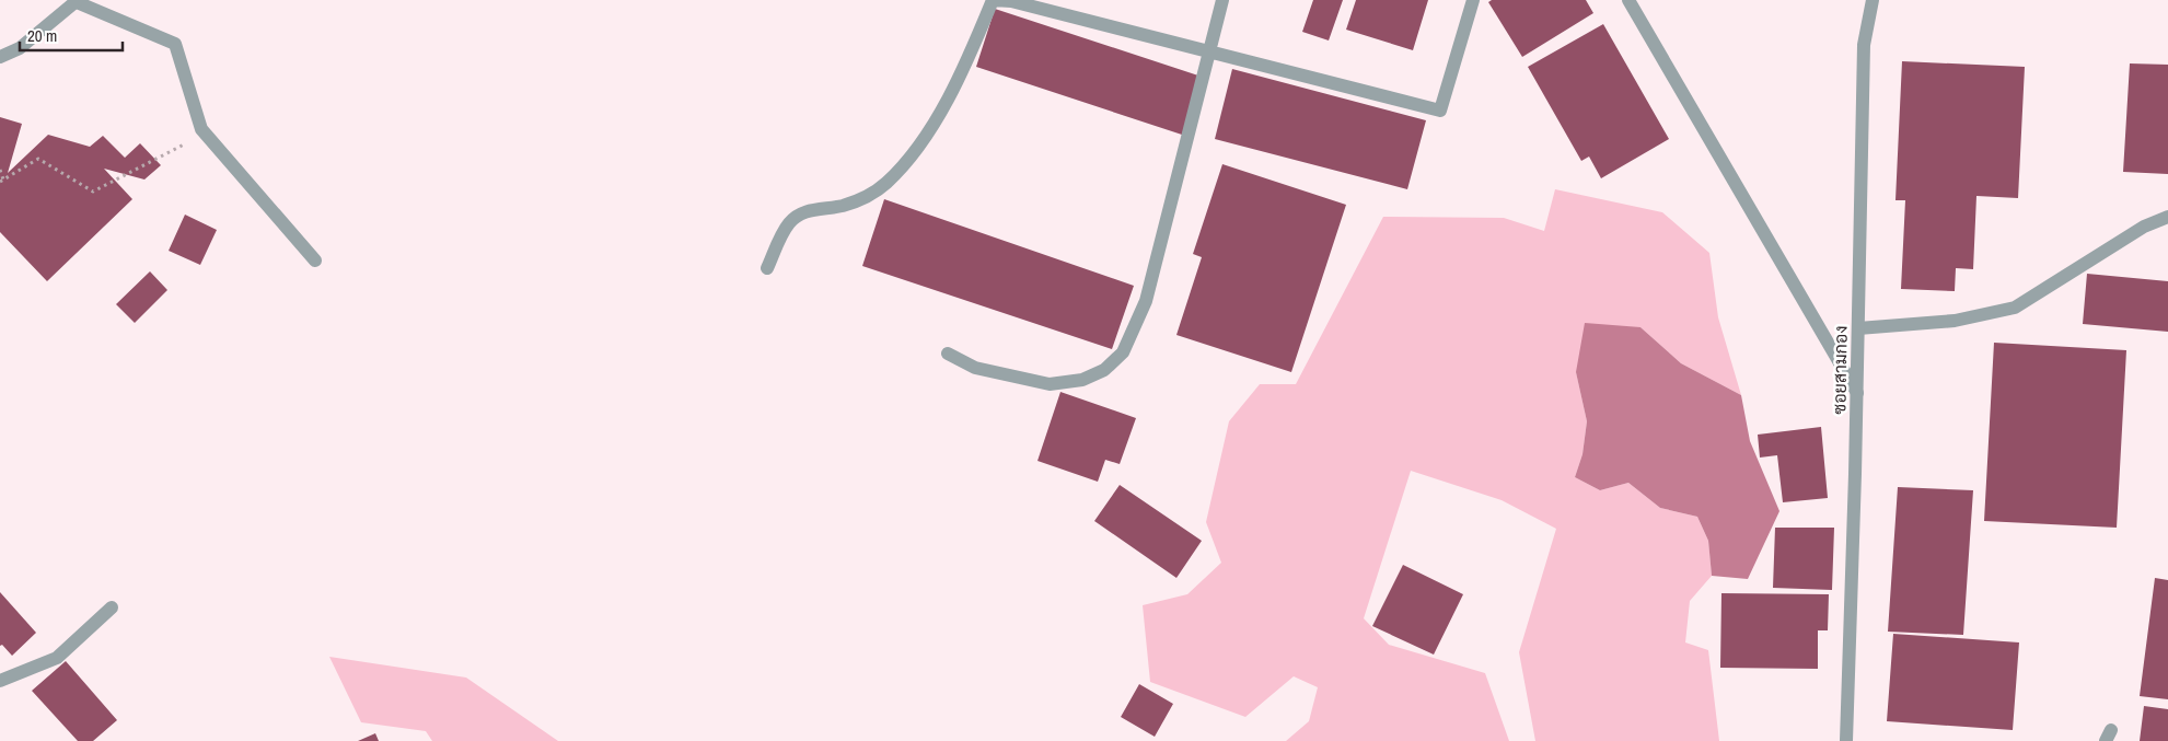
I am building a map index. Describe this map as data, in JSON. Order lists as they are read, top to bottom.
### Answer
{
  "streets": {
    "street": ["ซอยสามกอง"]
  },
  "scale_bar": "20 m"
}
